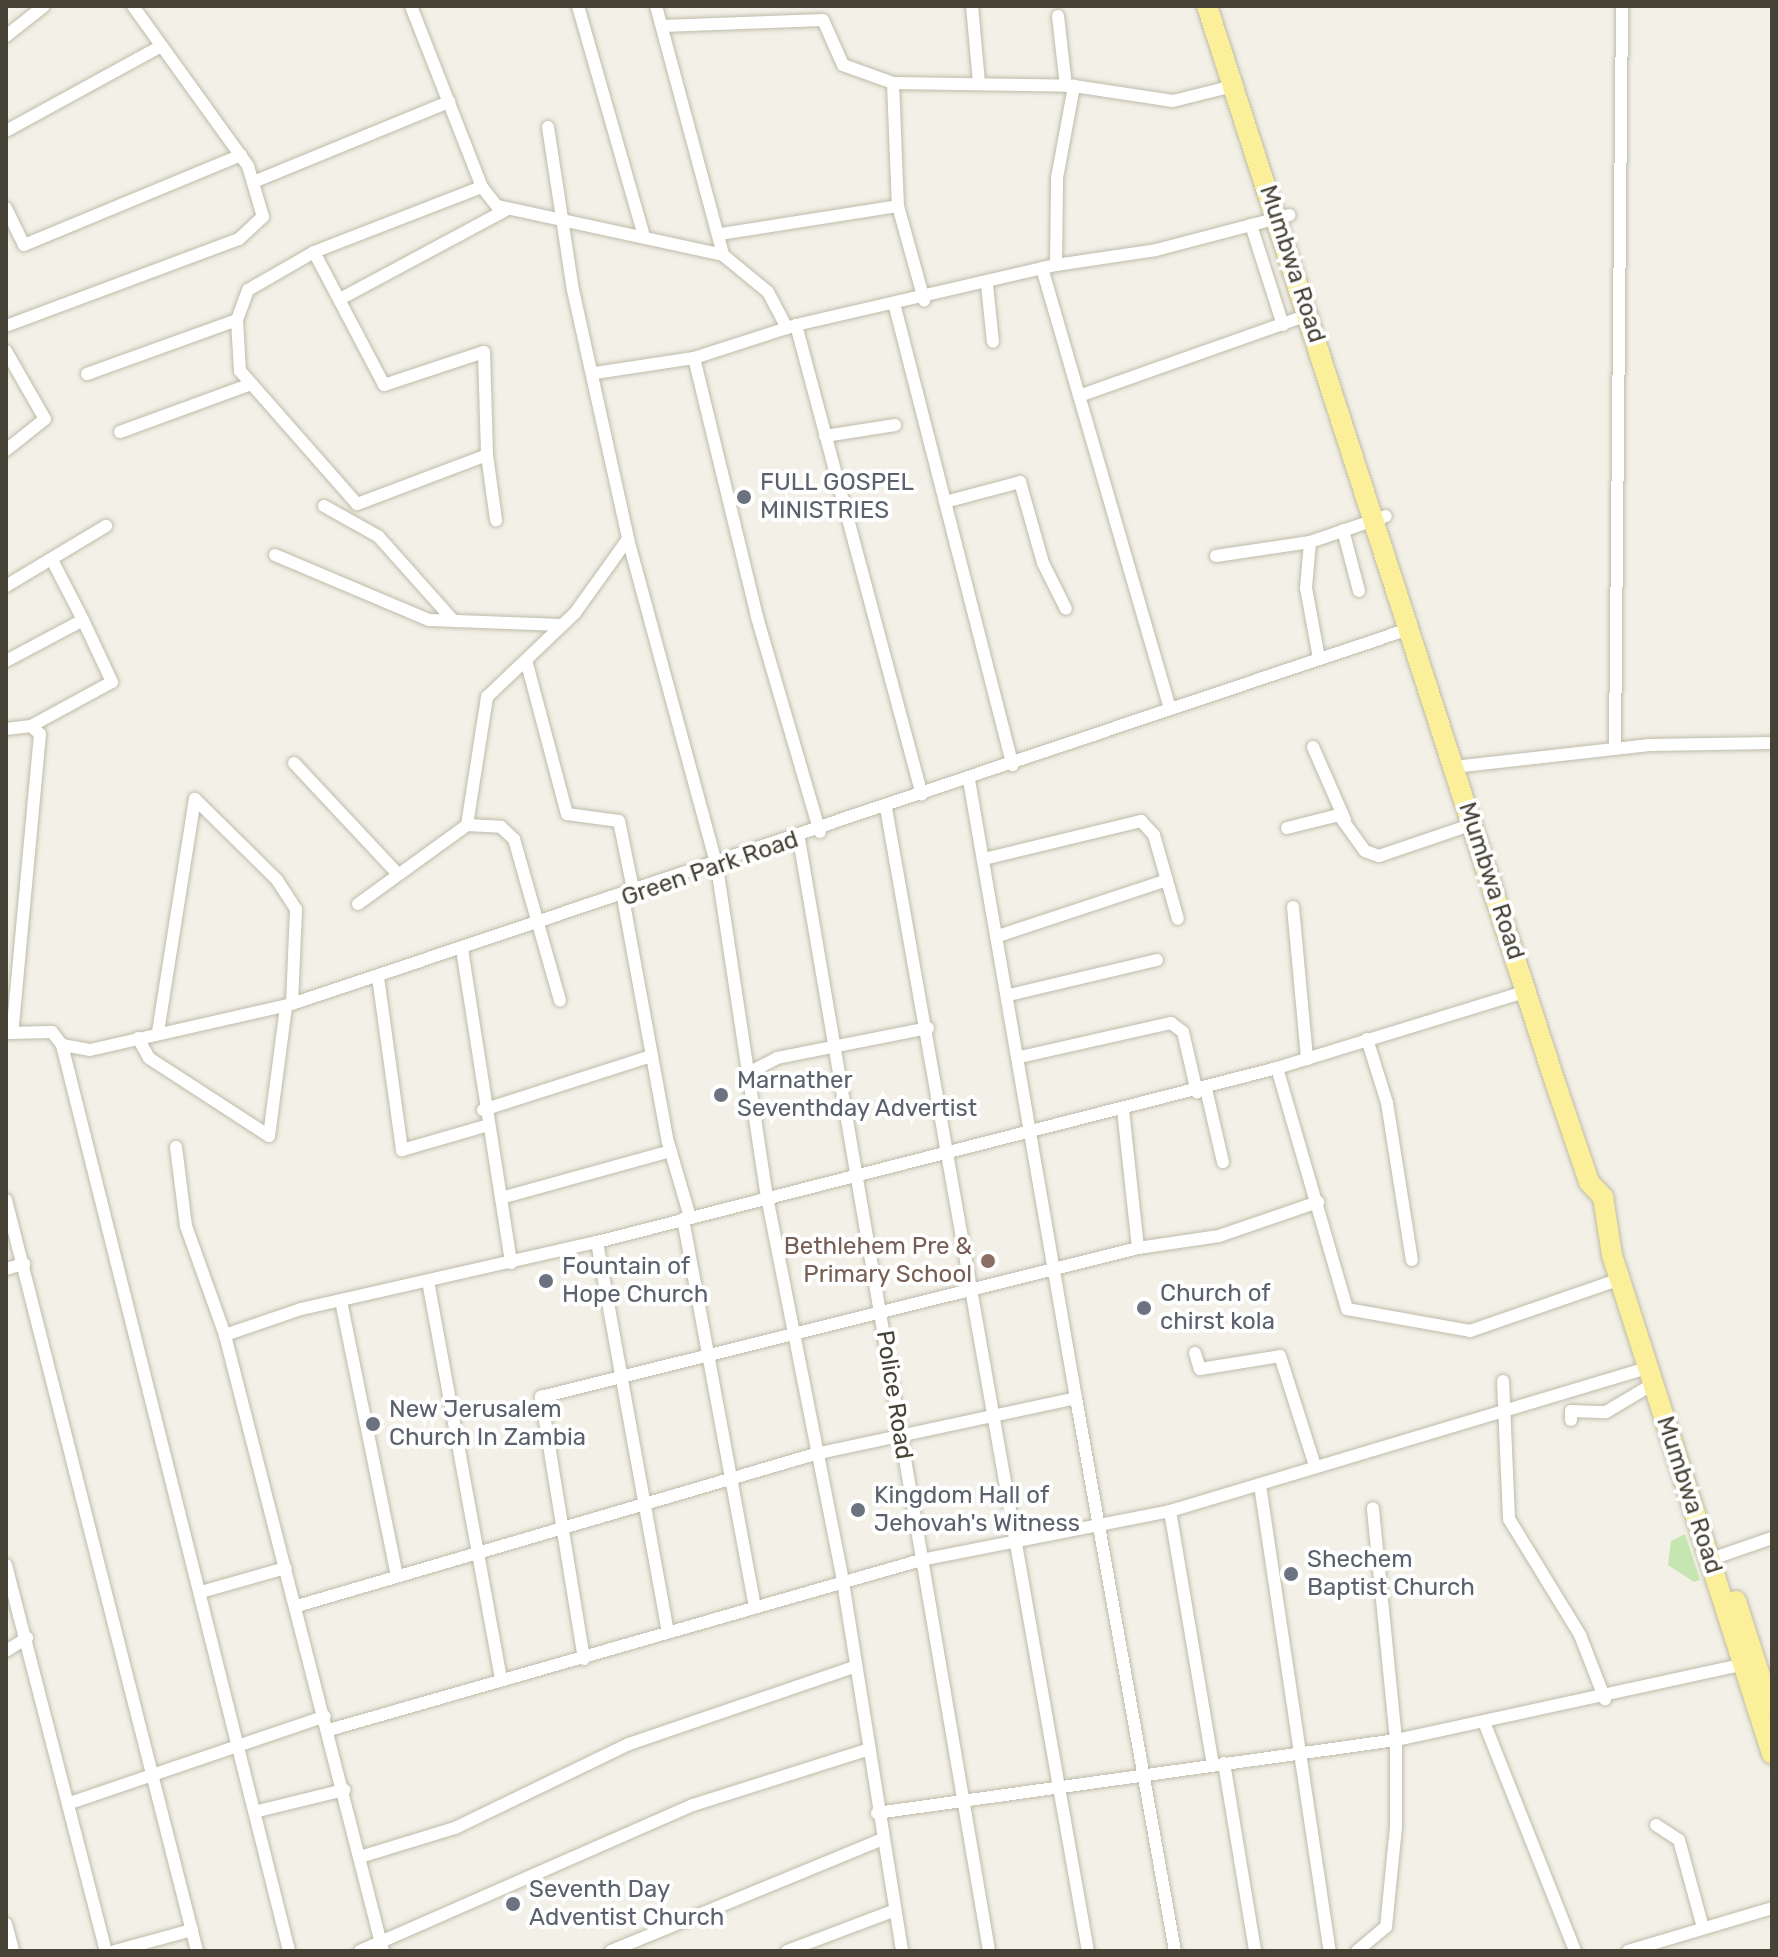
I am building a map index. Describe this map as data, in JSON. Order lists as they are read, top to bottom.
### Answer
{
  "streets": {
    "main road": ["Mumbwa Road"],
    "street": ["Green Park Road", "Police Road"]
  },
  "crossings": [
    ["Mumbwa Road", "Green Park Road"],
    ["Green Park Road", "Police Road"]
  ],
  "places": [
    "FULL GOSPEL MINISTRIES",
    "Marnather Seventhday Advertist",
    "Bethlehem Pre & Primary School",
    "Fountain of Hope Church",
    "Church of chirst kola",
    "New Jerusalem Church In Zambia",
    "Kingdom Hall of Jehovah's Witness",
    "Shechem Baptist Church",
    "Seventh Day Adventist Church"
  ]
}
